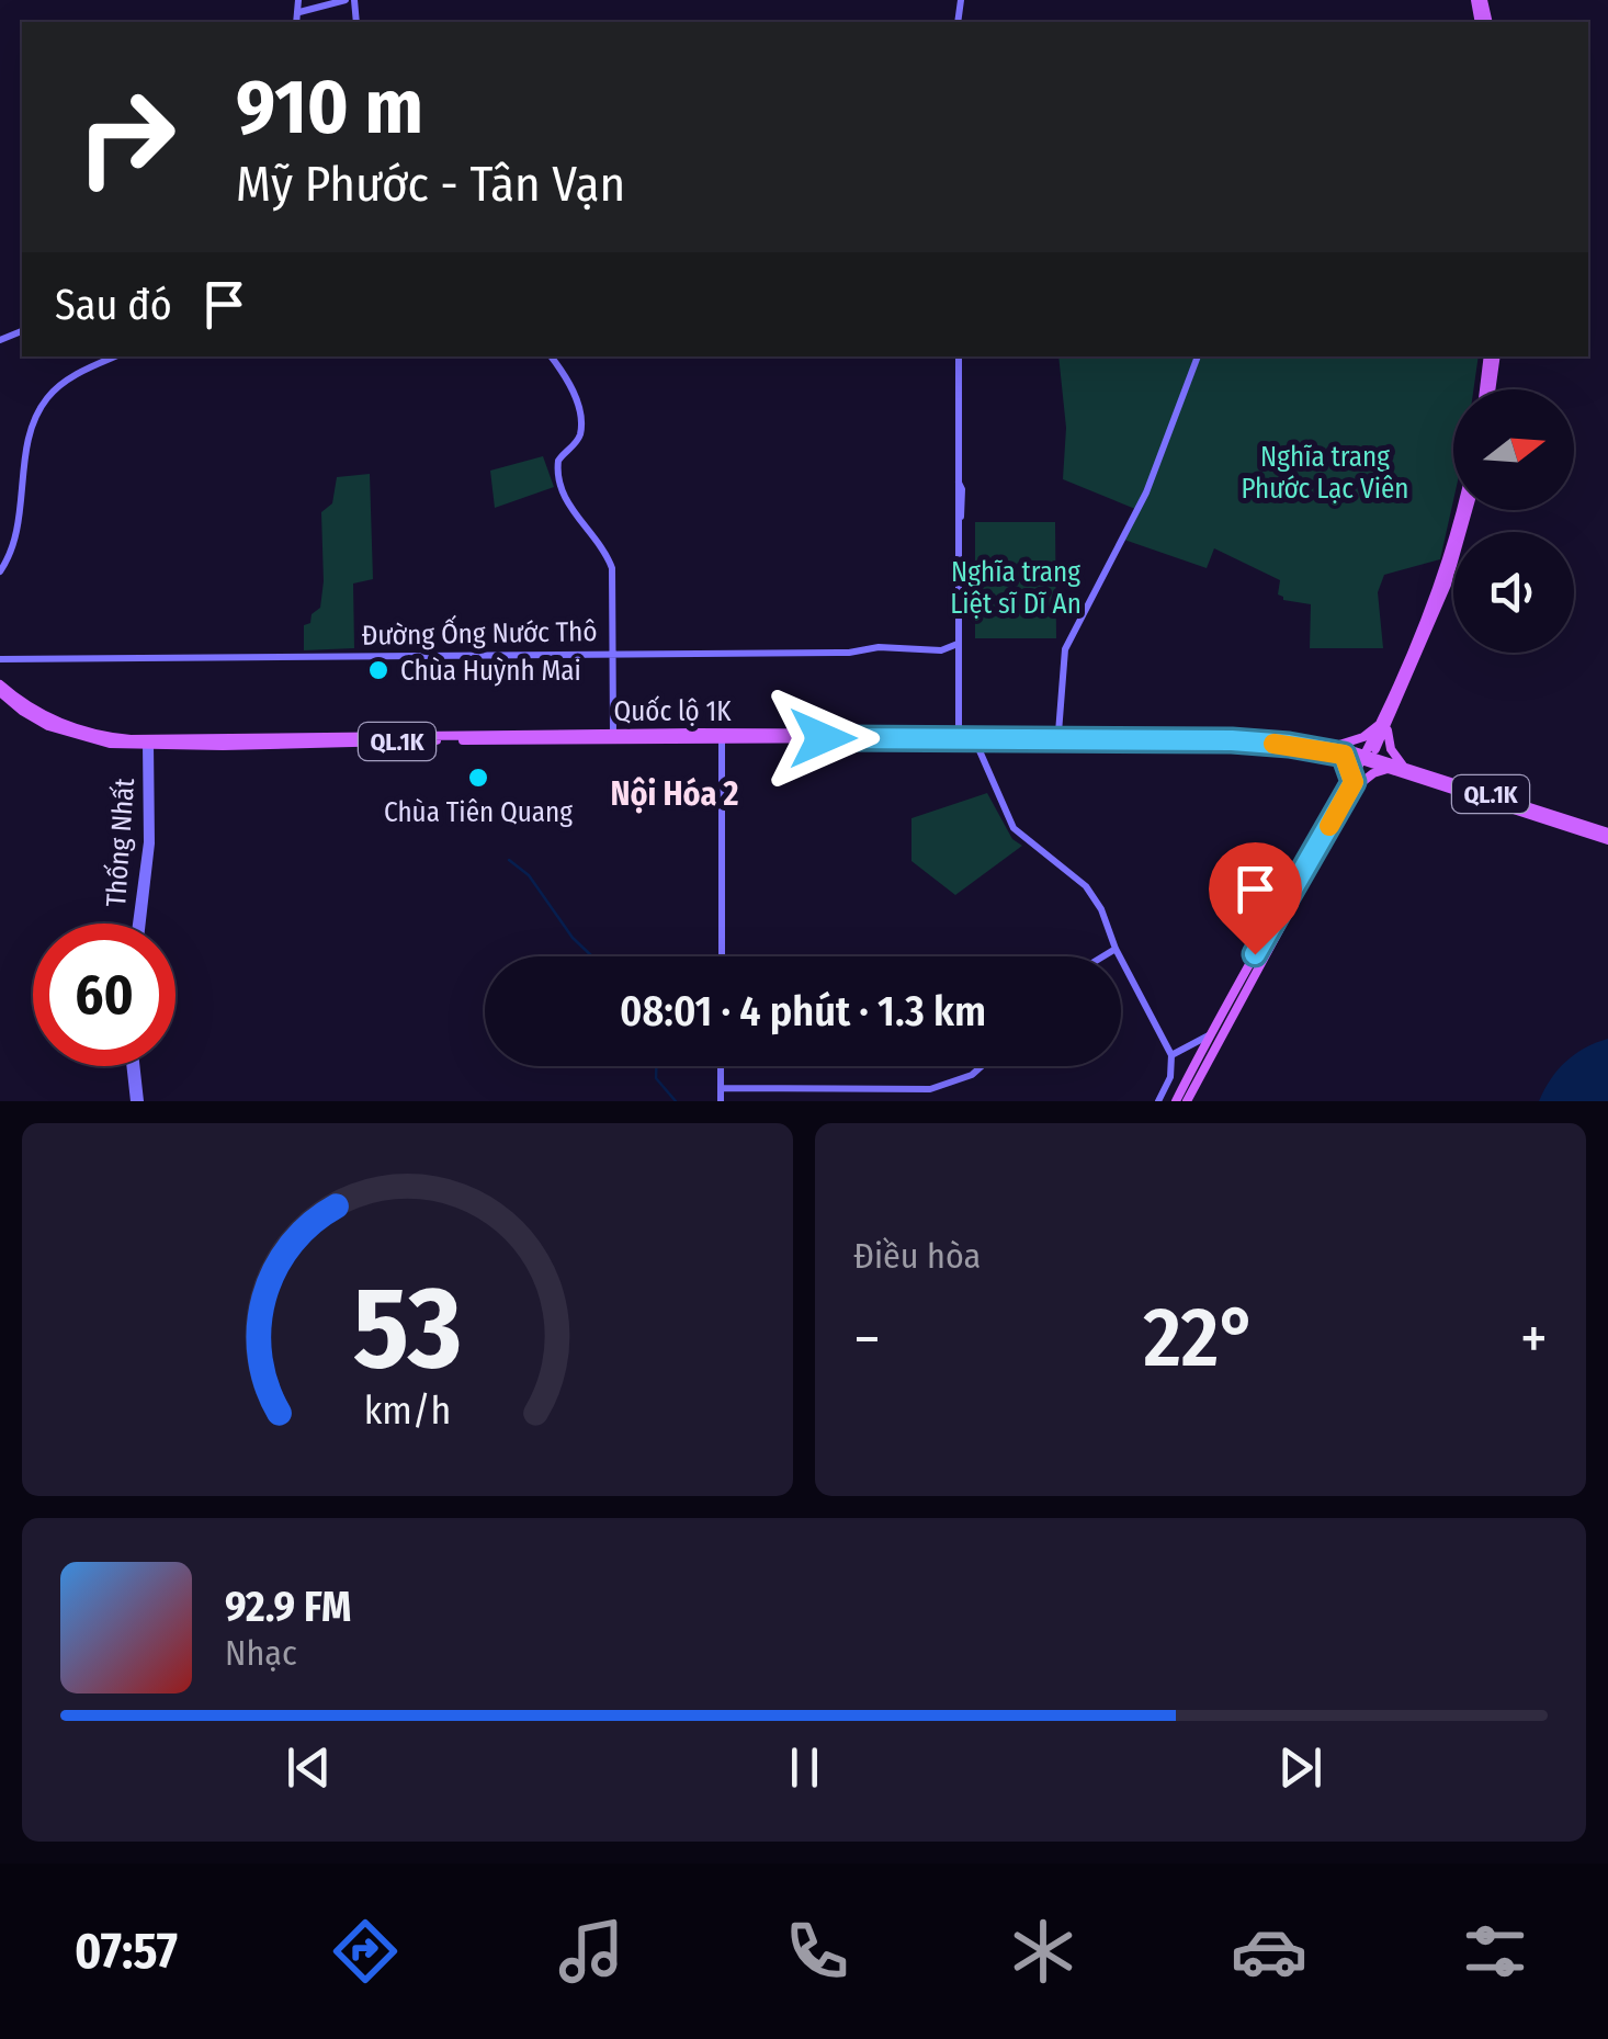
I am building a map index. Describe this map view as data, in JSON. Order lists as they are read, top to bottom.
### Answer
{
  "streets": {
    "main road": ["Quốc lộ 1K", "QL.1K"],
    "street": ["Đường Ống Nước Thô", "Thống Nhất"]
  },
  "crossings": [
    ["Quốc lộ 1K", "Thống Nhất"]
  ],
  "districts": ["Nội Hóa 2"],
  "parks": ["Nghĩa trang Phước Lạc Viên", "Nghĩa trang Liệt sĩ Dĩ An"],
  "places": ["Chùa Huỳnh Mai", "Chùa Tiên Quang"],
  "north": "right",
  "page": {
    "turn": ["910 m", "Mỹ Phước - Tân Vạn"],
    "then": "Sau đó",
    "limit": "60",
    "trip": "08:01 · 4 phút · 1.3 km",
    "tile": "Điều hòa",
    "heat": ["−", "22°", "+"],
    "song": ["92.9 FM", "Nhạc"],
    "tabs": "07:57",
    "gauge": ["53", "km/h"]
  }
}
